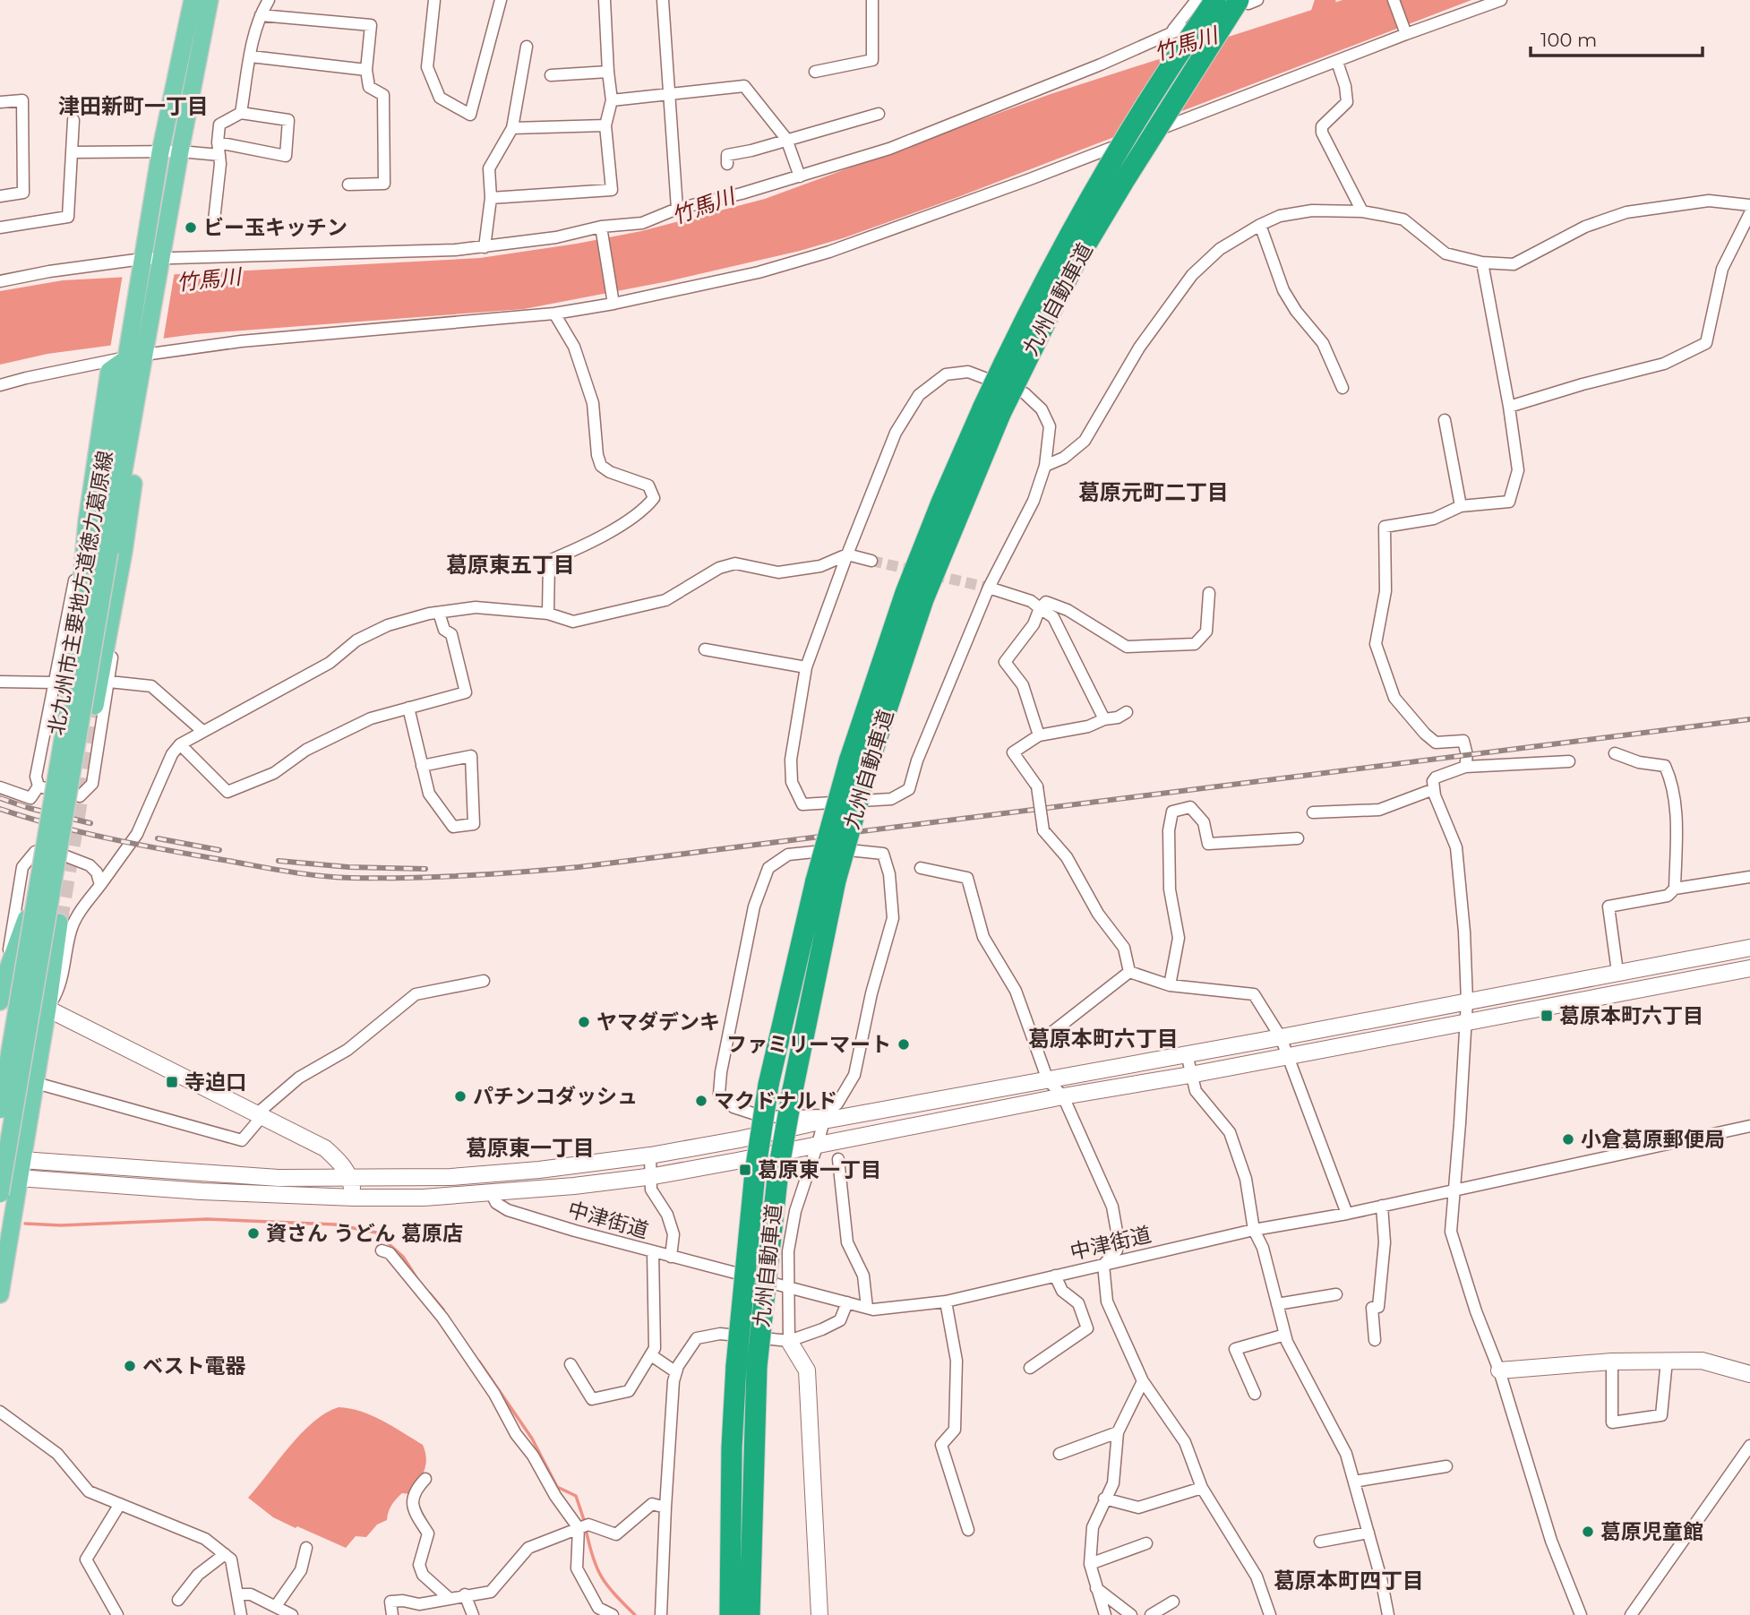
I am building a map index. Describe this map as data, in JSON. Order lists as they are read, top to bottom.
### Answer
{
  "streets": {
    "highway": ["九州自動車道"],
    "main road": ["北九州市主要地方道徳力葛原線"],
    "street": ["中津街道"]
  },
  "districts": [
    "津田新町一丁目",
    "葛原元町二丁目",
    "葛原東五丁目",
    "葛原本町六丁目",
    "葛原東一丁目",
    "葛原本町四丁目"
  ],
  "water": ["竹馬川"],
  "places": {
    "other": [
      "ビー玉キッチン",
      "ヤマダデンキ",
      "ファミリーマート",
      "パチンコダッシュ",
      "マクドナルド",
      "小倉葛原郵便局",
      "資さん うどん 葛原店",
      "ベスト電器",
      "葛原児童館"
    ],
    "transit": ["葛原本町六丁目", "寺迫口", "葛原東一丁目"]
  },
  "scale_bar": "100 m"
}
